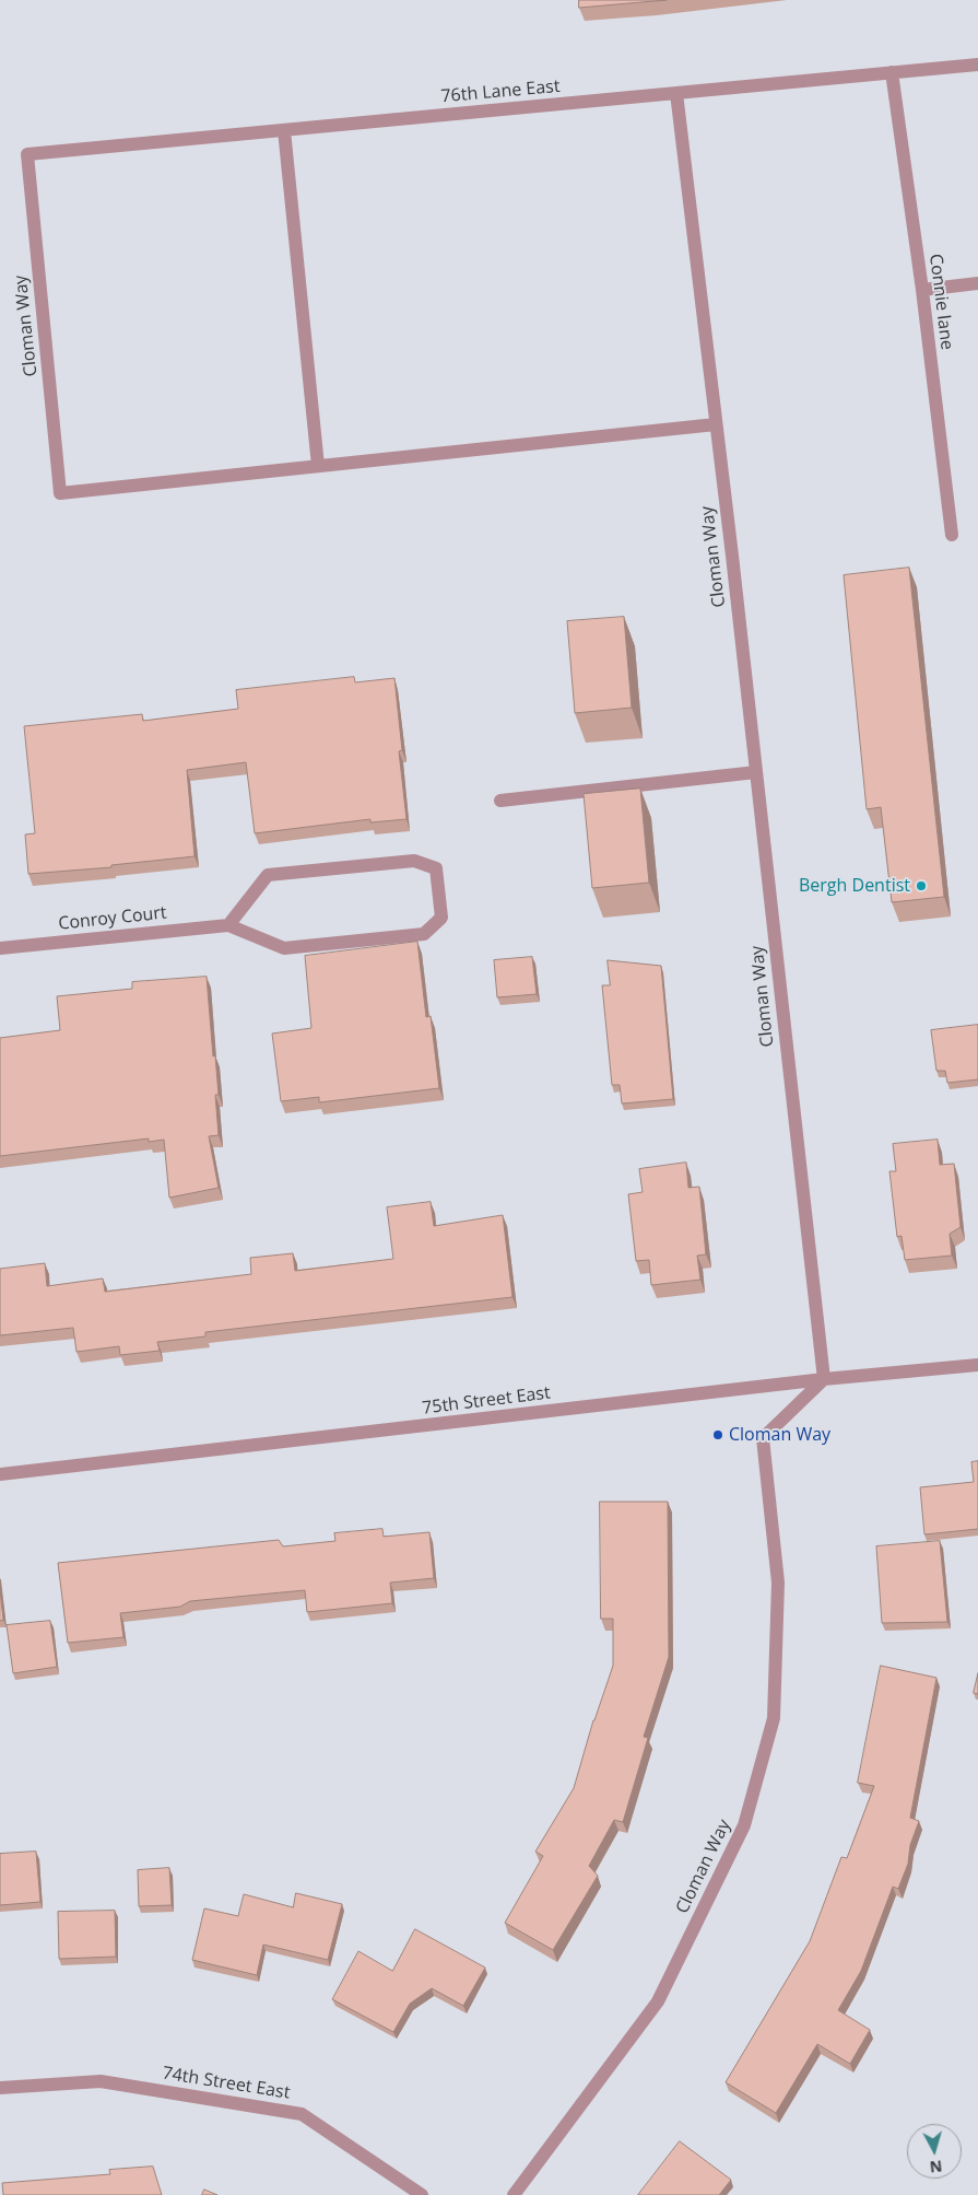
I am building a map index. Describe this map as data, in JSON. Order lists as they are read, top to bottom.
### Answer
{
  "streets": {
    "street": [
      "76th Lane East",
      "Connie lane",
      "Cloman Way",
      "Conroy Court",
      "75th Street East",
      "74th Street East"
    ]
  },
  "crossings": [
    ["76th Lane East", "Connie lane"],
    ["76th Lane East", "Cloman Way"],
    ["Cloman Way", "75th Street East"]
  ],
  "places": ["Bergh Dentist", "Cloman Way"],
  "north": "bottom"
}
